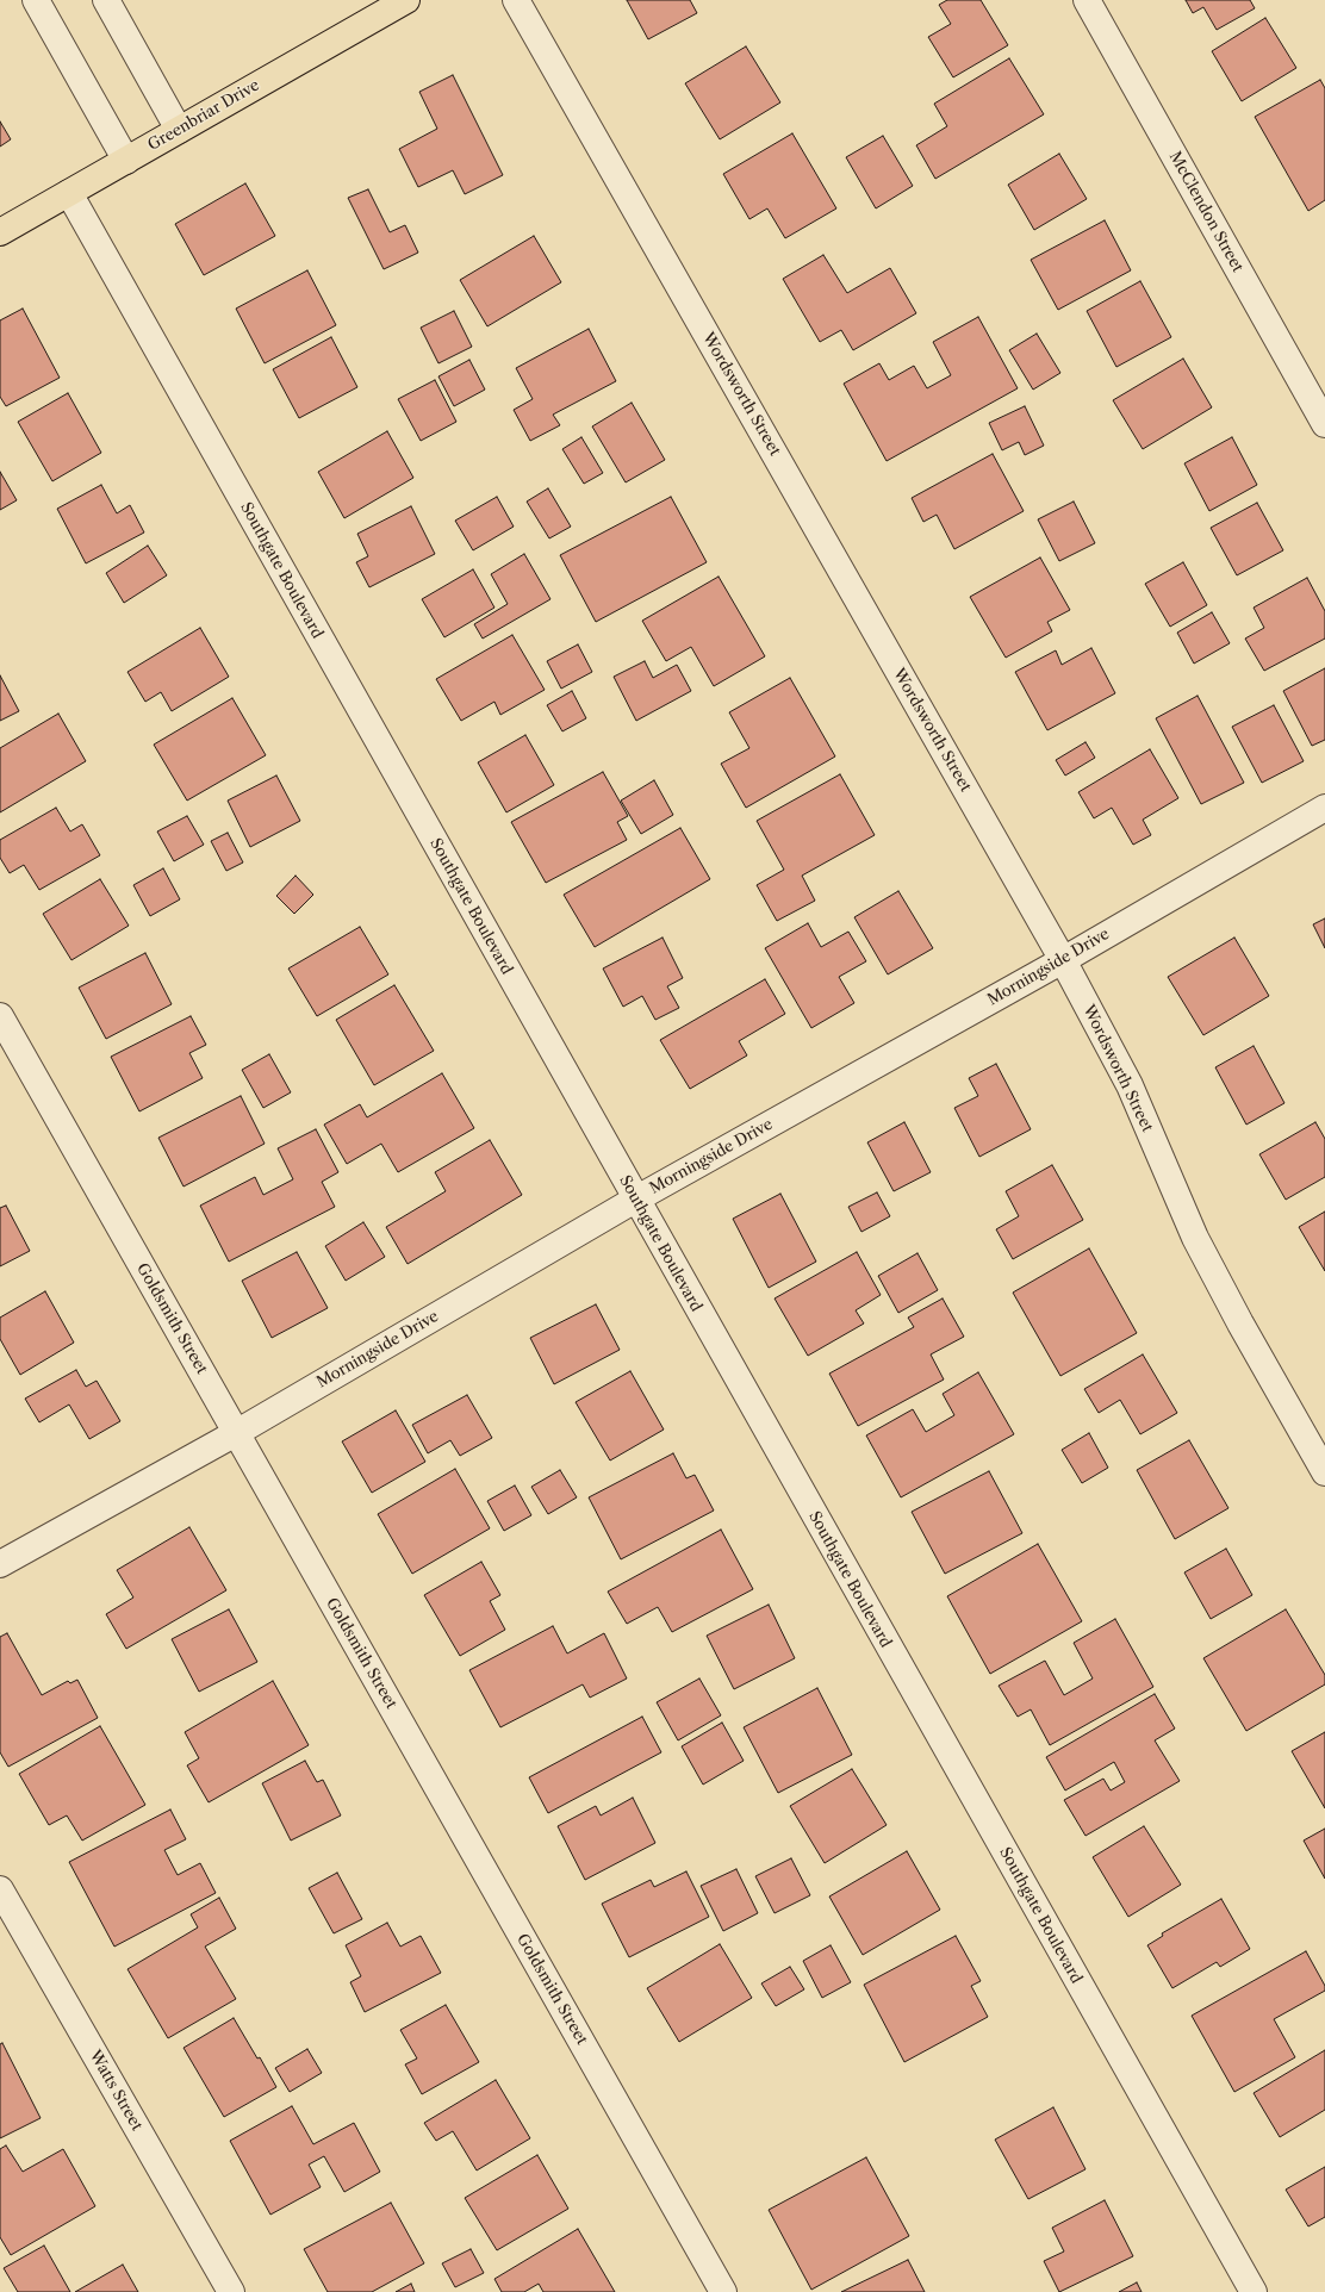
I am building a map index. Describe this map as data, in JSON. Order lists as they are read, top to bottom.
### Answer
{
  "streets": {
    "main road": ["Greenbriar Drive"],
    "street": [
      "McClendon Street",
      "Wordsworth Street",
      "Southgate Boulevard",
      "Morningside Drive",
      "Goldsmith Street",
      "Watts Street"
    ]
  },
  "crossings": [
    ["Greenbriar Drive", "Southgate Boulevard"],
    ["Wordsworth Street", "Morningside Drive"],
    ["Southgate Boulevard", "Morningside Drive"],
    ["Morningside Drive", "Goldsmith Street"]
  ]
}
